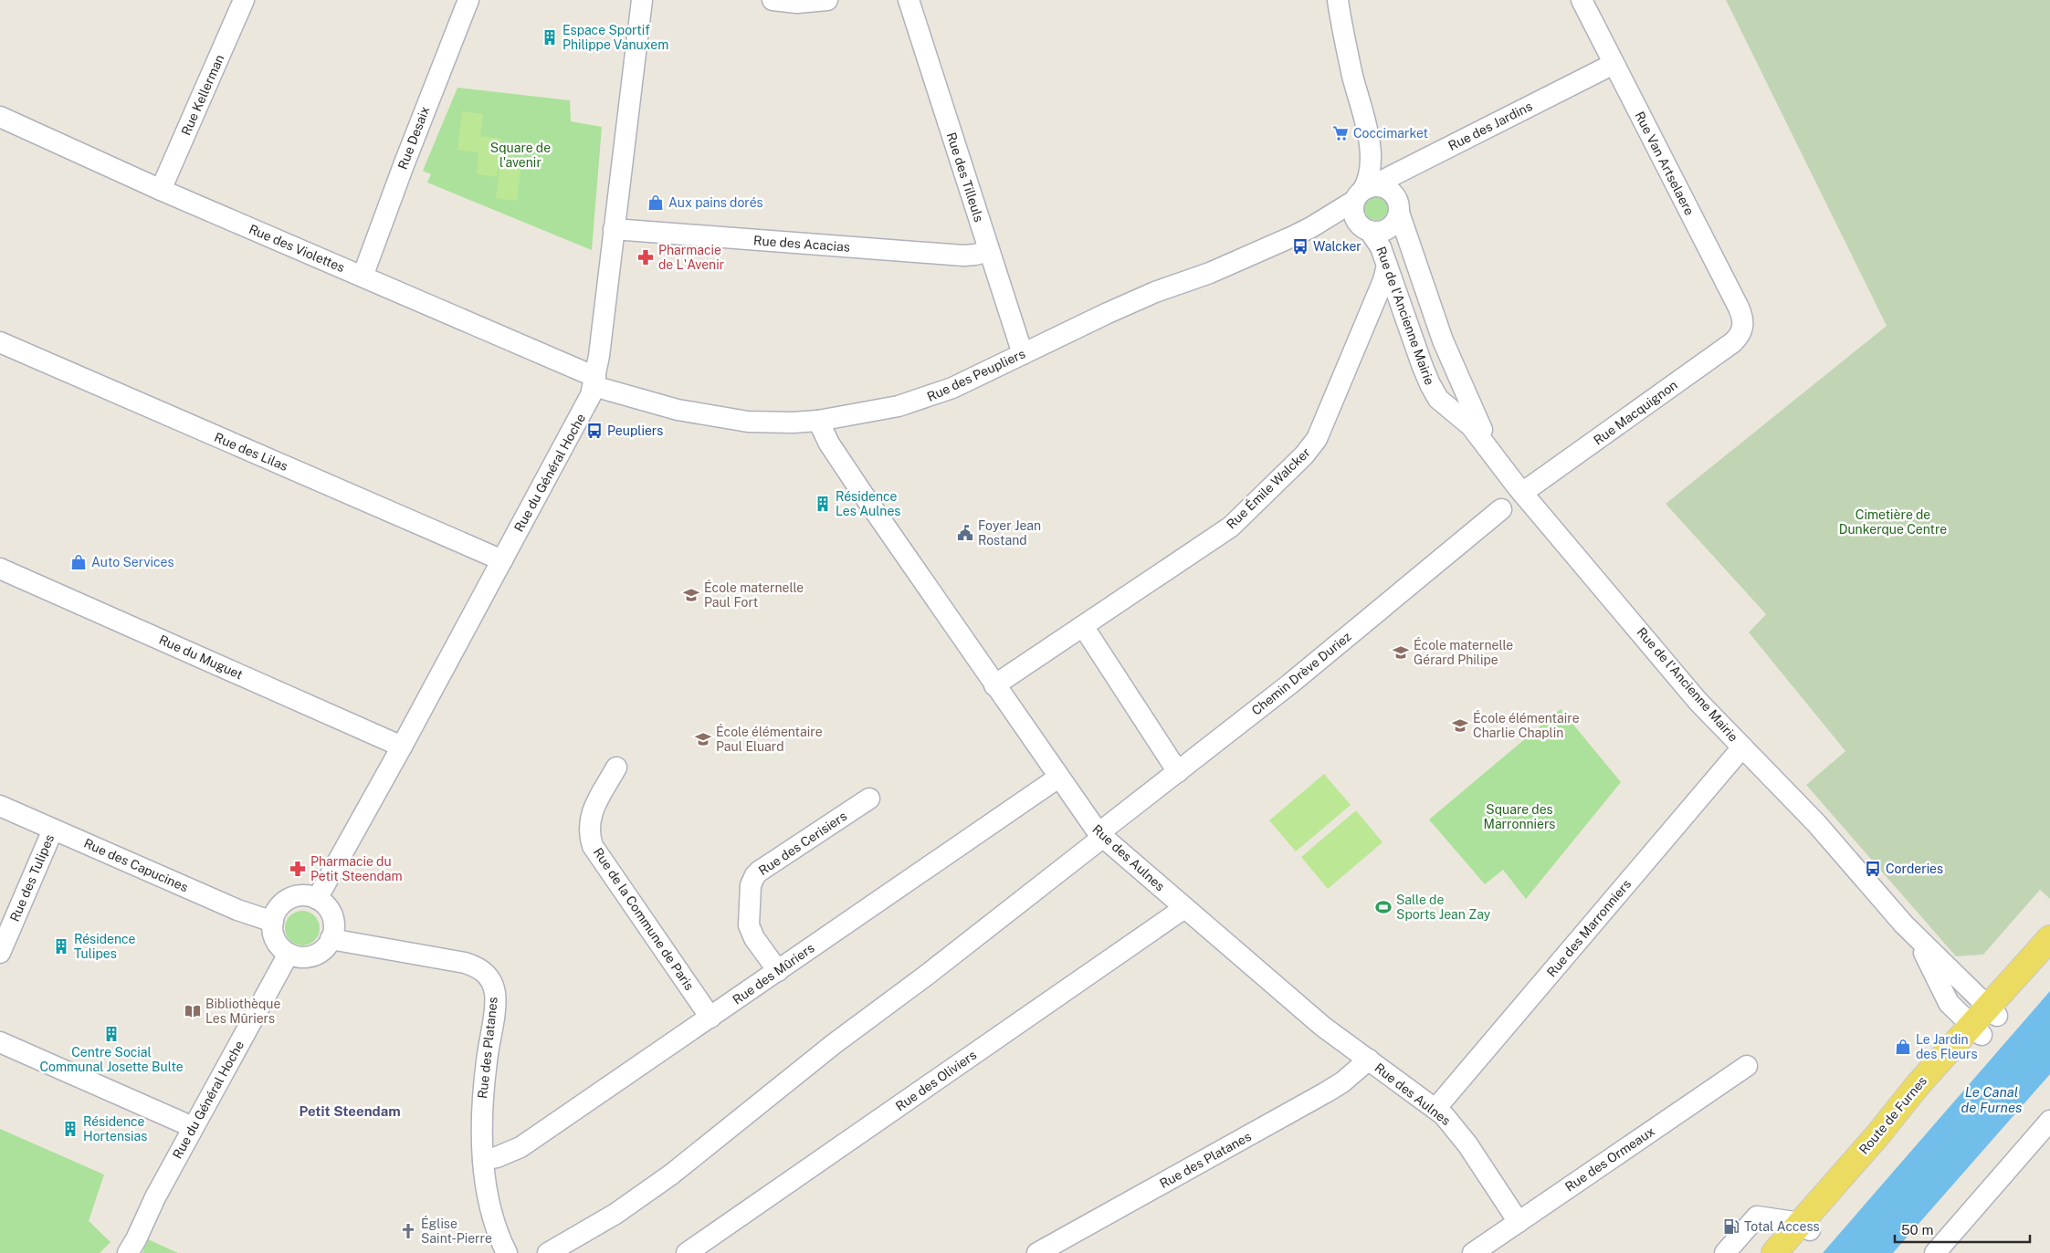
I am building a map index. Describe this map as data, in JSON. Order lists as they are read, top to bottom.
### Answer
{
  "streets": {
    "main road": ["Route de Furnes"],
    "street": [
      "Rue Kellerman",
      "Rue des Jardins",
      "Rue Desaix",
      "Rue Van Artselaere",
      "Rue des Tilleuls",
      "Rue des Acacias",
      "Rue des Violettes",
      "Rue de l'Ancienne Mairie",
      "Rue des Peupliers",
      "Rue Macquignon",
      "Rue des Lilas",
      "Rue du Général Hoche",
      "Rue Émile Walcker",
      "Rue du Muguet",
      "Chemin Drève Duriez",
      "Rue des Cerisiers",
      "Rue des Aulnes",
      "Rue des Capucines",
      "Rue des Tulipes",
      "Rue de la Commune de Paris",
      "Rue des Marronniers",
      "Rue des Mûriers",
      "Rue des Platanes",
      "Rue des Oliviers",
      "Rue des Ormeaux"
    ]
  },
  "crossings": [
    ["Rue Kellerman", "Rue des Violettes"],
    ["Rue des Jardins", "Rue Van Artselaere"],
    ["Rue des Jardins", "Rue de l'Ancienne Mairie"],
    ["Rue des Jardins", "Rue des Peupliers"],
    ["Rue Desaix", "Rue des Violettes"],
    ["Rue Van Artselaere", "Rue Macquignon"],
    ["Rue des Tilleuls", "Rue des Acacias"],
    ["Rue des Tilleuls", "Rue des Peupliers"],
    ["Rue des Acacias", "Rue du Général Hoche"],
    ["Rue des Violettes", "Rue des Peupliers"],
    ["Rue des Violettes", "Rue du Général Hoche"],
    ["Rue de l'Ancienne Mairie", "Rue des Peupliers"],
    ["Rue de l'Ancienne Mairie", "Rue Macquignon"],
    ["Rue de l'Ancienne Mairie", "Rue Émile Walcker"],
    ["Rue de l'Ancienne Mairie", "Rue des Marronniers"],
    ["Rue de l'Ancienne Mairie", "Route de Furnes"],
    ["Rue des Peupliers", "Rue du Général Hoche"],
    ["Rue des Peupliers", "Rue des Aulnes"],
    ["Rue des Lilas", "Rue du Général Hoche"],
    ["Rue du Général Hoche", "Rue du Muguet"],
    ["Rue du Général Hoche", "Rue des Capucines"],
    ["Rue du Général Hoche", "Rue des Platanes"],
    ["Rue Émile Walcker", "Rue des Aulnes"],
    ["Chemin Drève Duriez", "Rue des Aulnes"],
    ["Rue des Cerisiers", "Rue des Mûriers"],
    ["Rue des Aulnes", "Rue des Marronniers"],
    ["Rue des Aulnes", "Rue des Mûriers"],
    ["Rue des Aulnes", "Rue des Platanes"],
    ["Rue des Aulnes", "Rue des Oliviers"],
    ["Rue des Aulnes", "Rue des Ormeaux"],
    ["Rue des Capucines", "Rue des Tulipes"],
    ["Rue des Capucines", "Rue des Platanes"],
    ["Rue de la Commune de Paris", "Rue des Mûriers"],
    ["Rue des Mûriers", "Rue des Platanes"]
  ],
  "districts": ["Petit Steendam"],
  "water": ["Le Canal de Furnes"],
  "parks": ["Square de l'avenir", "Cimetière de Dunkerque Centre", "Square des Marronniers"],
  "places": {
    "building": [
      "Espace Sportif Philippe Vanuxem",
      "Résidence Les Aulnes",
      "Résidence Tulipes",
      "Centre Social Communal Josette Bulte",
      "Résidence Hortensias"
    ],
    "supermarket": ["Coccimarket"],
    "shop": ["Aux pains dorés", "Auto Services", "Le Jardin des Fleurs"],
    "bus stop": ["Walcker", "Peupliers", "Corderies"],
    "pharmacy": ["Pharmacie de L'Avenir", "Pharmacie du Petit Steendam"],
    "public building": ["Foyer Jean Rostand"],
    "school or university": [
      "École maternelle Paul Fort",
      "École maternelle Gérard Philipe",
      "École élémentaire Charlie Chaplin",
      "École élémentaire Paul Eluard"
    ],
    "sports": ["Salle de Sports Jean Zay"],
    "library": ["Bibliothèque Les Mûriers"],
    "fuel station": ["Total Access"],
    "church": ["Église Saint-Pierre"]
  },
  "scale_bar": "50 m"
}
